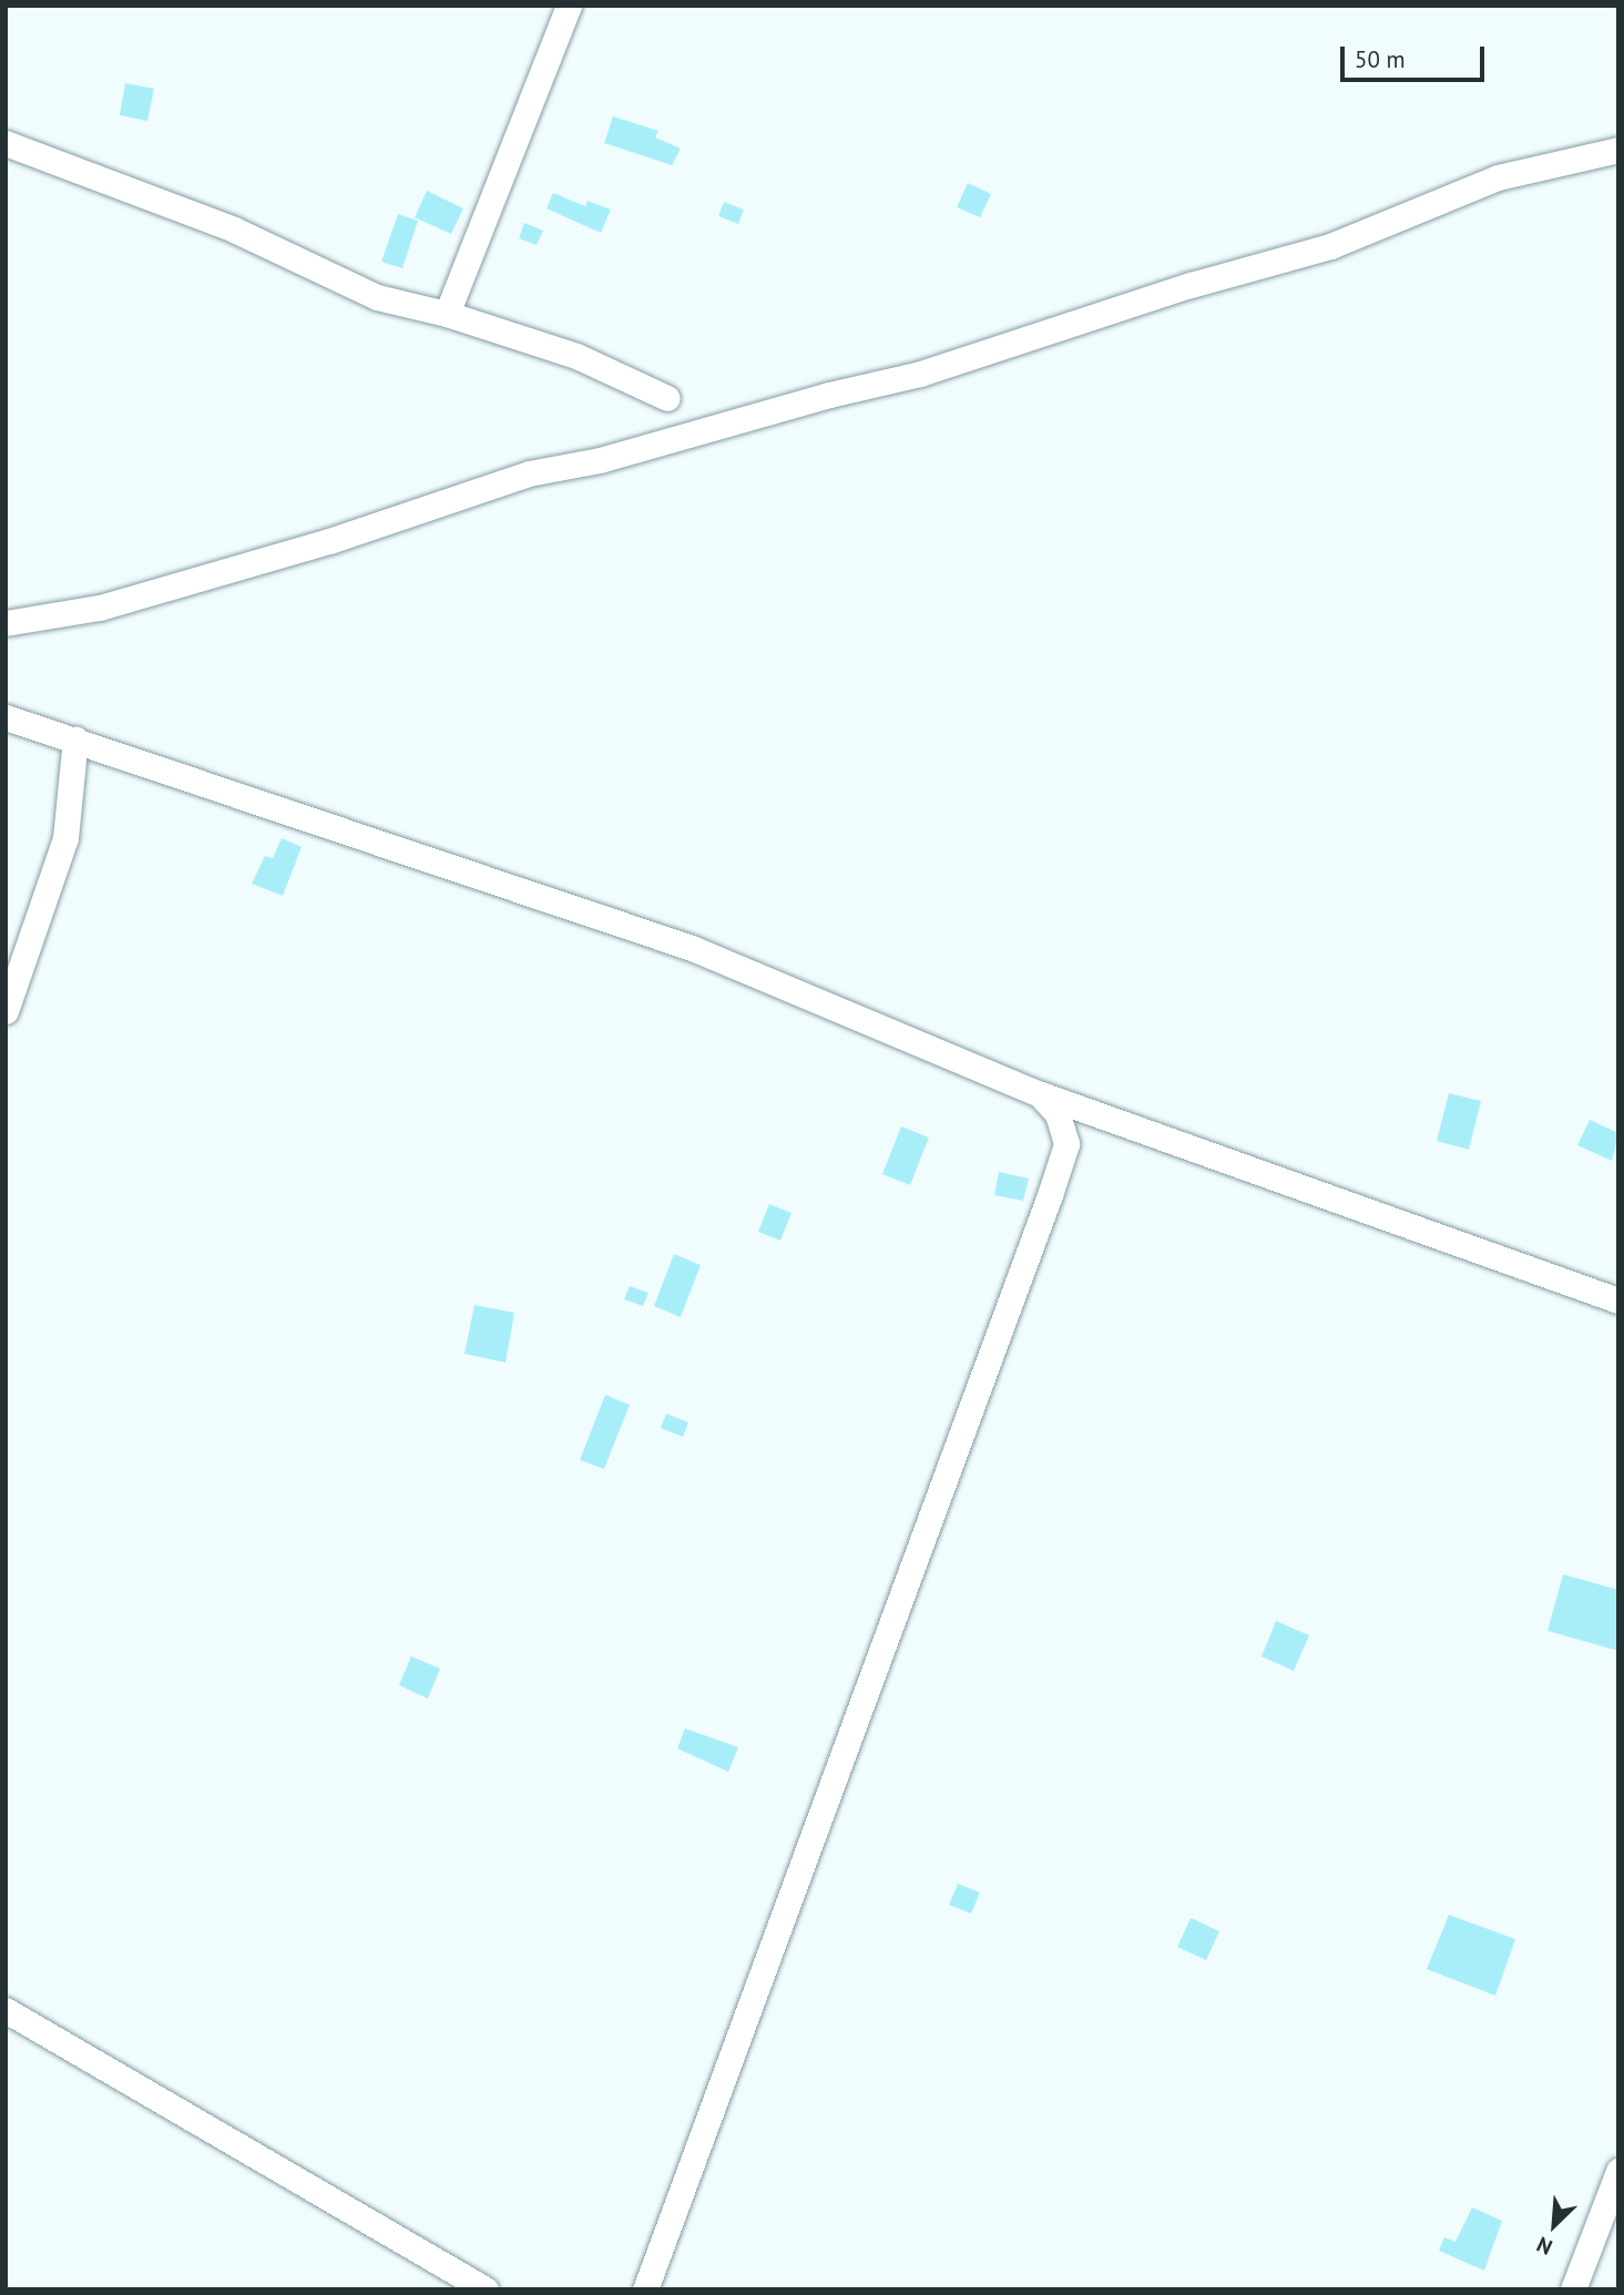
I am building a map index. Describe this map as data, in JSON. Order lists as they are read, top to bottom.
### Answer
{
  "scale_bar": "50 m",
  "north": "bottom left"
}
